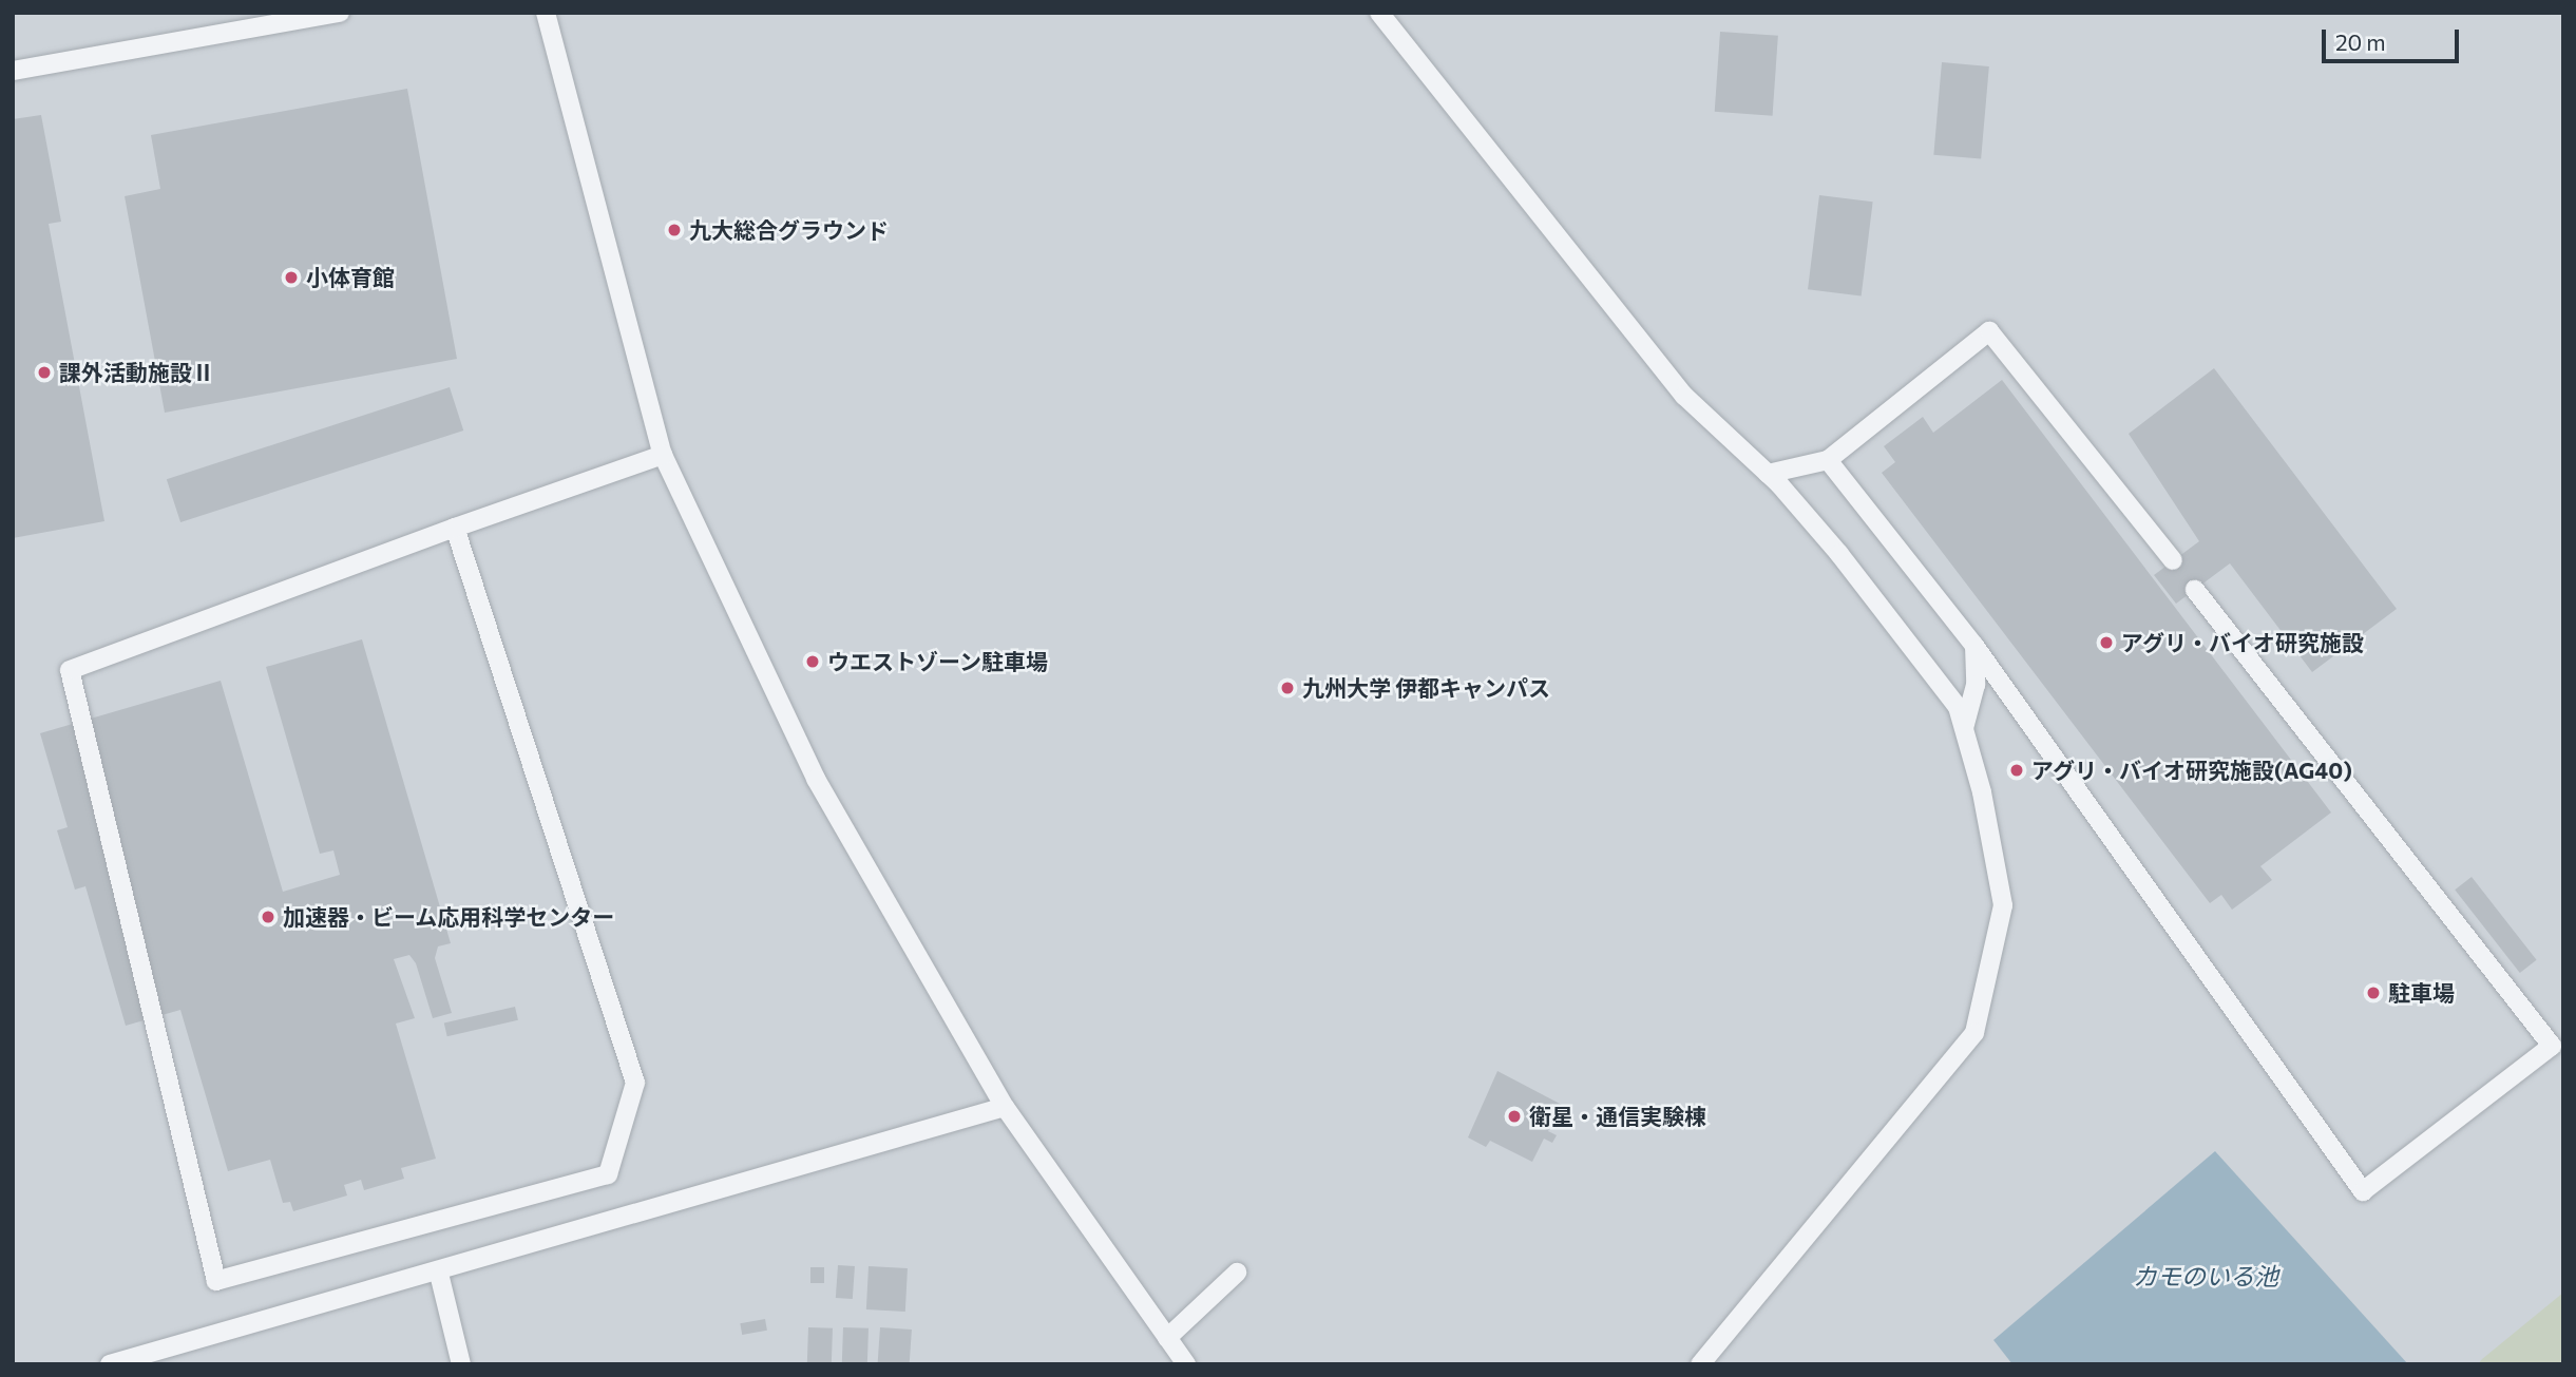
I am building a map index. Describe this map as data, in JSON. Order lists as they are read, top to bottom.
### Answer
{
  "water": ["カモのいる池"],
  "places": [
    "九大総合グラウンド",
    "小体育館",
    "課外活動施設Ⅱ",
    "アグリ・バイオ研究施設",
    "ウエストゾーン駐車場",
    "九州大学 伊都キャンパス",
    "アグリ・バイオ研究施設(AG40)",
    "加速器・ビーム応用科学センター",
    "駐車場",
    "衛星・通信実験棟"
  ],
  "scale_bar": "20 m"
}
